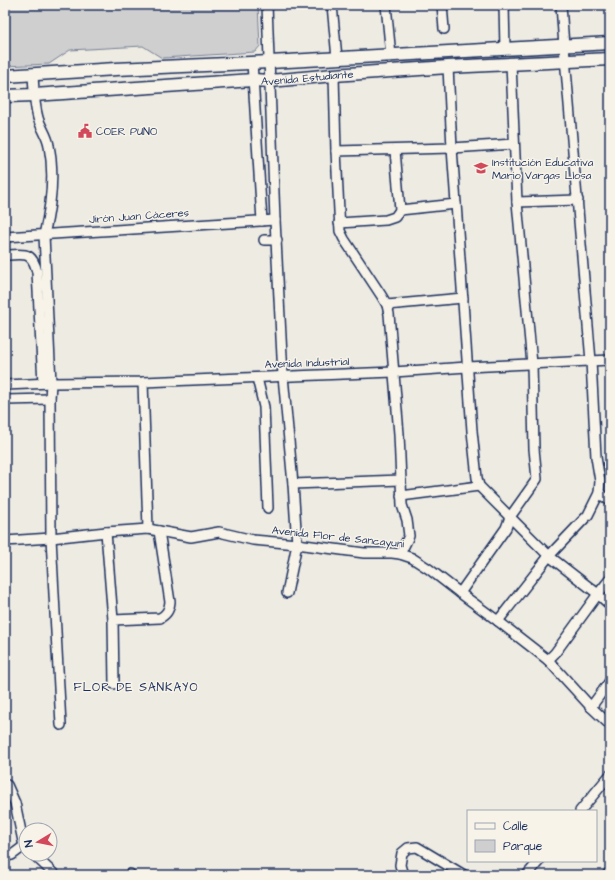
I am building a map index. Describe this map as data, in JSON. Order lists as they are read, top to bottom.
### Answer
{
  "streets": {
    "street": [
      "Avenida Estudiante",
      "Jirón Juan Cáceres",
      "Avenida Industrial",
      "Avenida Flor de Sancayuni"
    ]
  },
  "districts": ["FLOR DE SANKAYO"],
  "places": {
    "public building": ["COER PUNO"],
    "school or university": ["Institución Educativa Mario Vargas Llosa"]
  },
  "legend": ["Calle", "Parque"],
  "north": "left"
}
